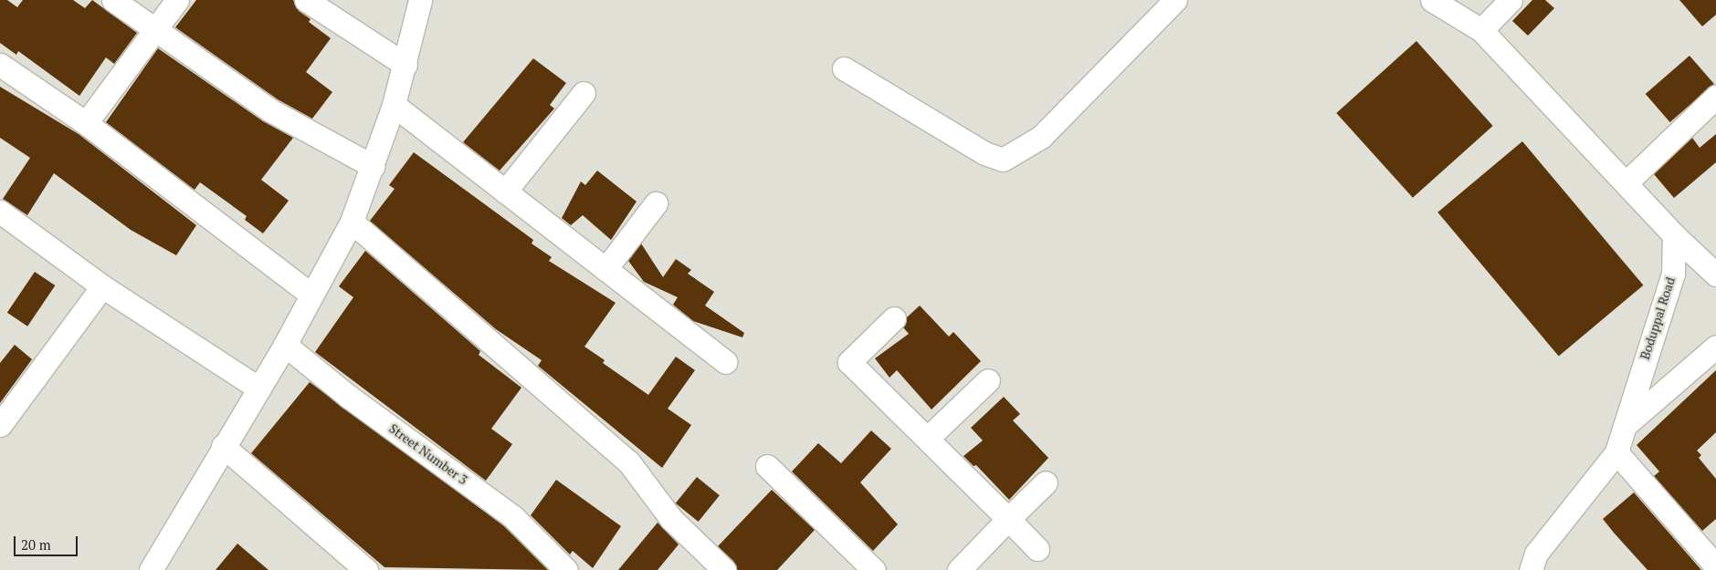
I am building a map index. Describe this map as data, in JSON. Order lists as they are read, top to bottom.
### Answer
{
  "streets": {
    "street": ["Boduppal Road", "Street Number 3"]
  },
  "scale_bar": "20 m"
}
